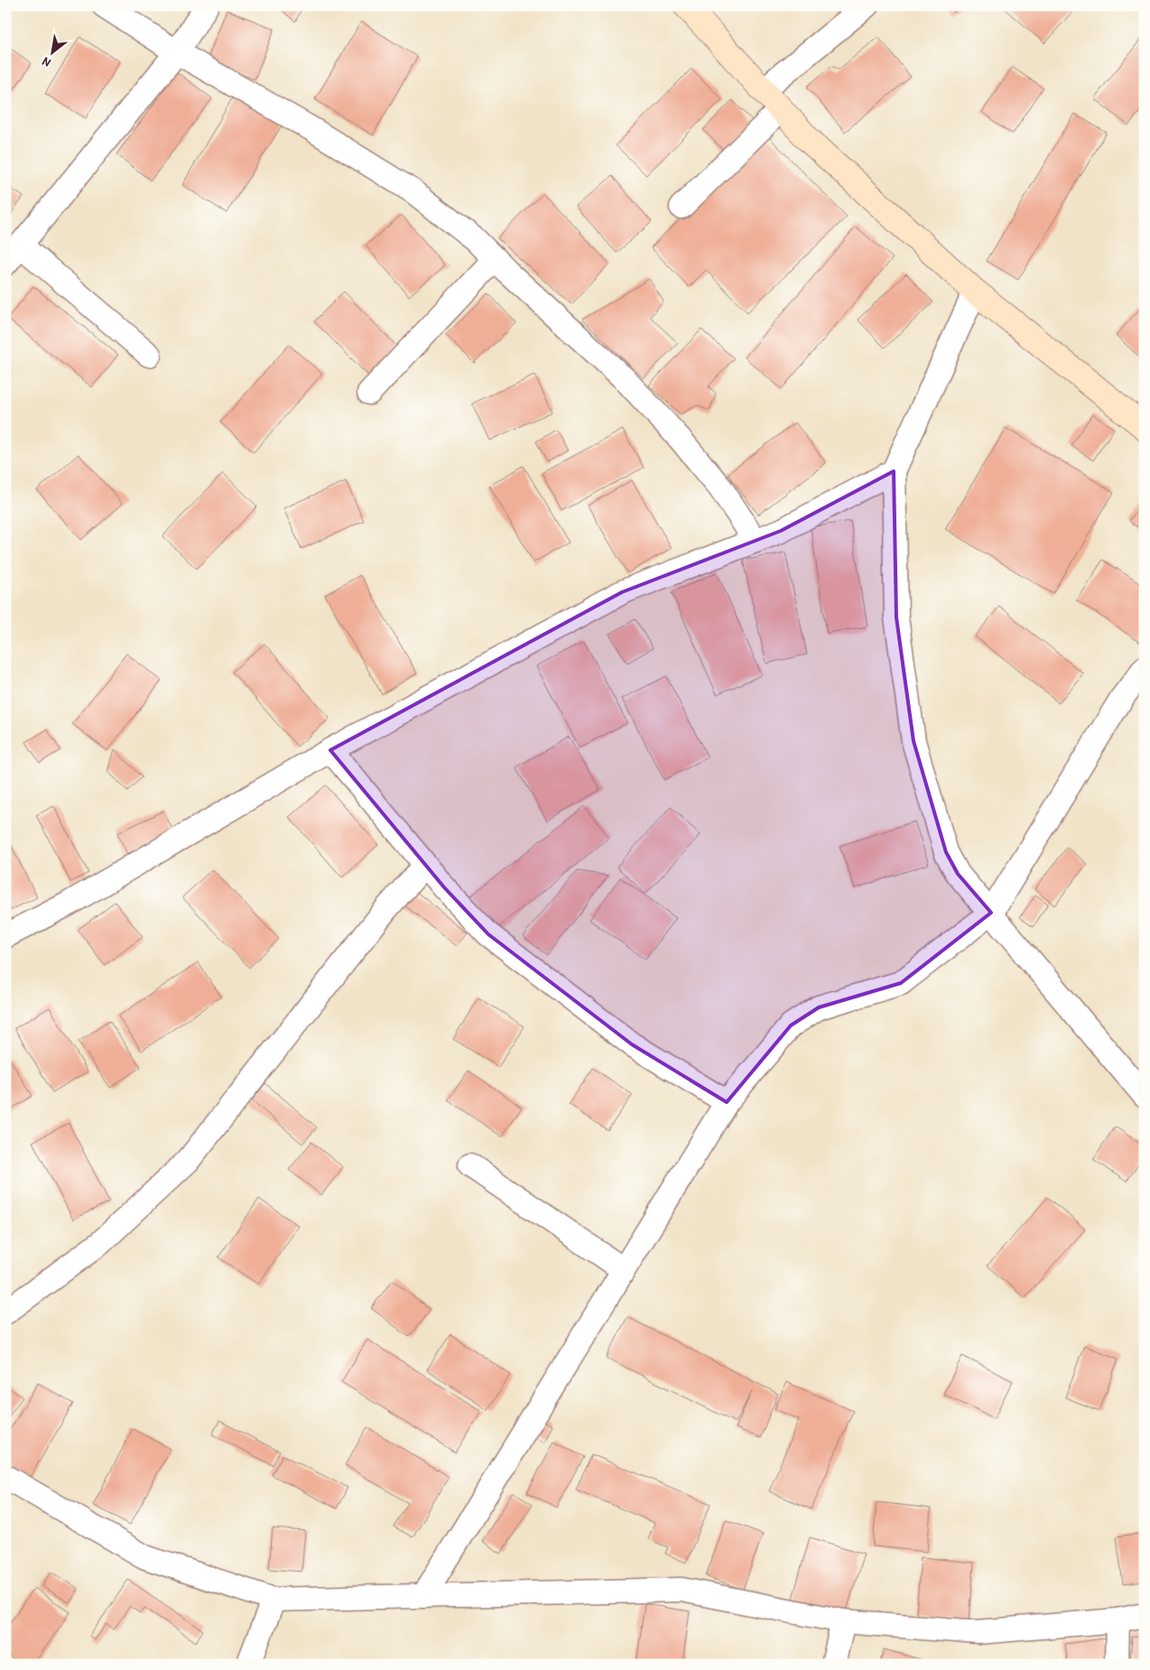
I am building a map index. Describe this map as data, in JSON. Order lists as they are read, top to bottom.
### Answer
{
  "north": "bottom left"
}
